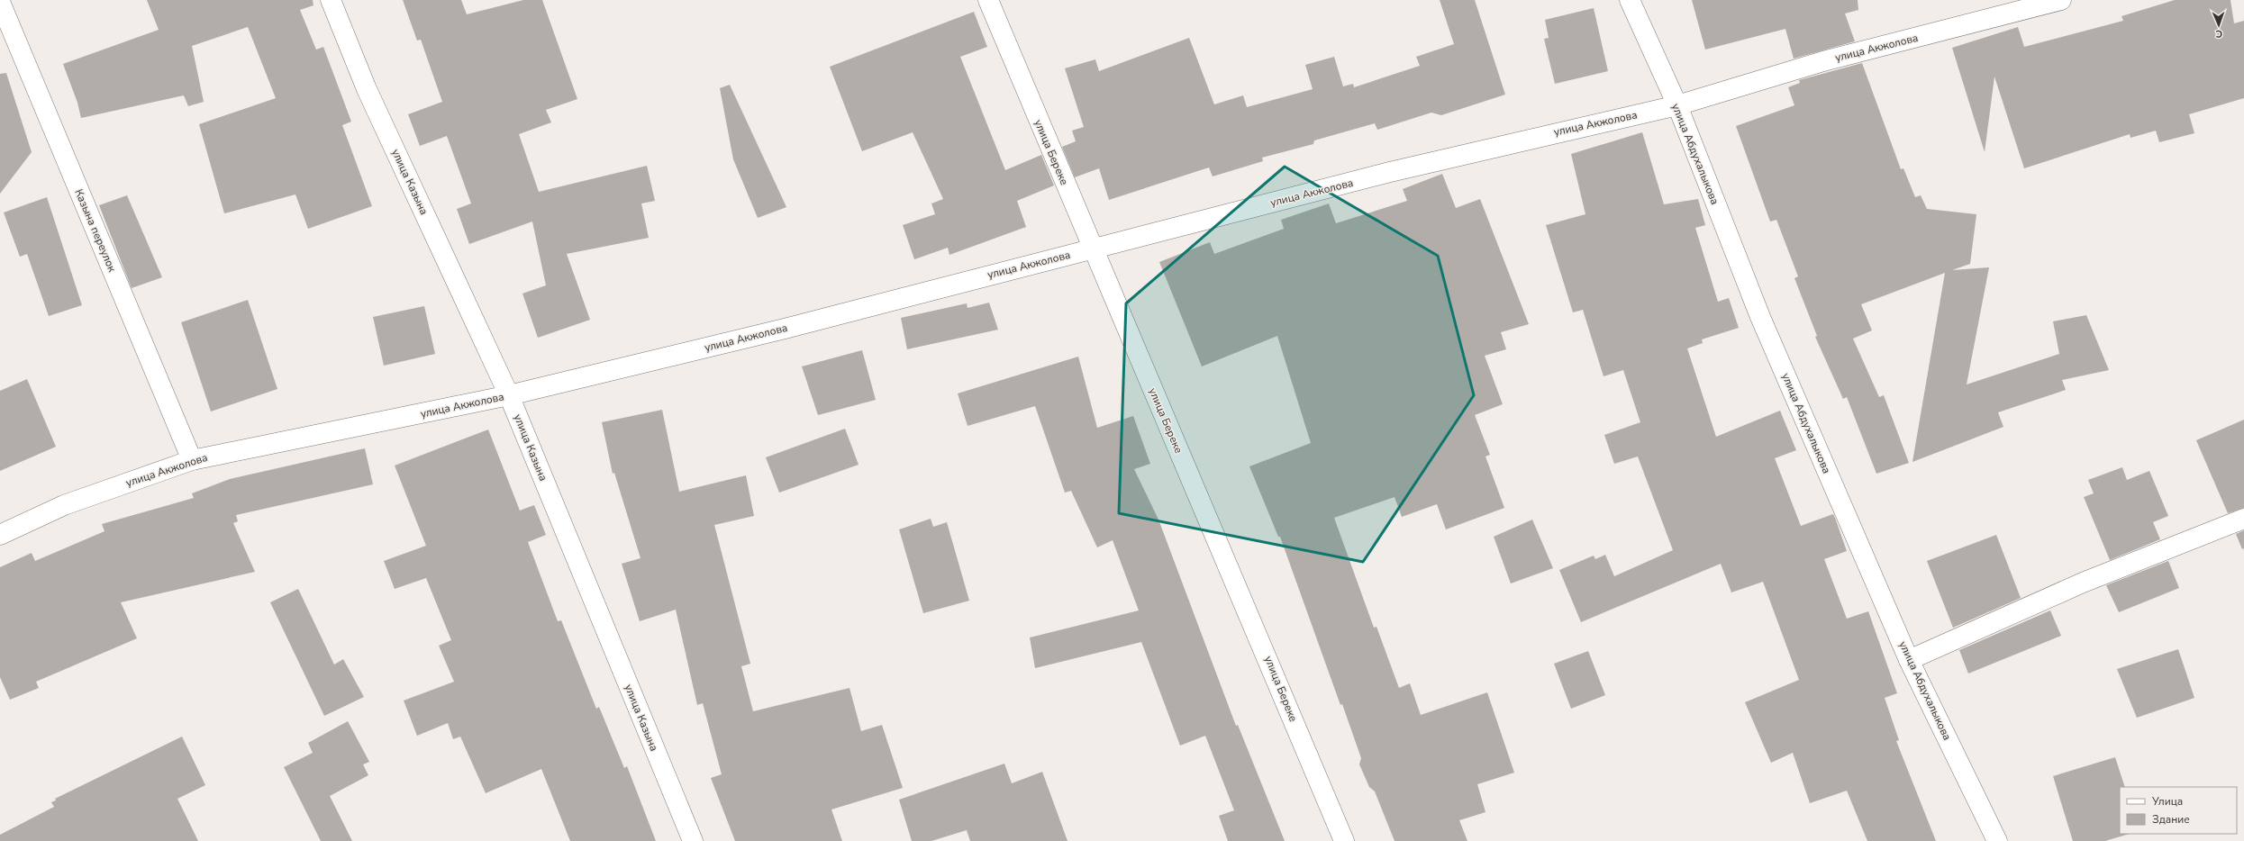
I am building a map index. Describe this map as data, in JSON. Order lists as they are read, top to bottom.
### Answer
{
  "streets": {
    "street": [
      "улица Акжолова",
      "улица Береке",
      "улица Абдухалыкова",
      "улица Казына",
      "Казына переулок"
    ]
  },
  "crossings": [
    ["улица Акжолова", "улица Береке"],
    ["улица Акжолова", "улица Абдухалыкова"],
    ["улица Акжолова", "улица Казына"],
    ["улица Акжолова", "Казына переулок"]
  ],
  "legend": ["Улица", "Здание"],
  "north": "bottom"
}
